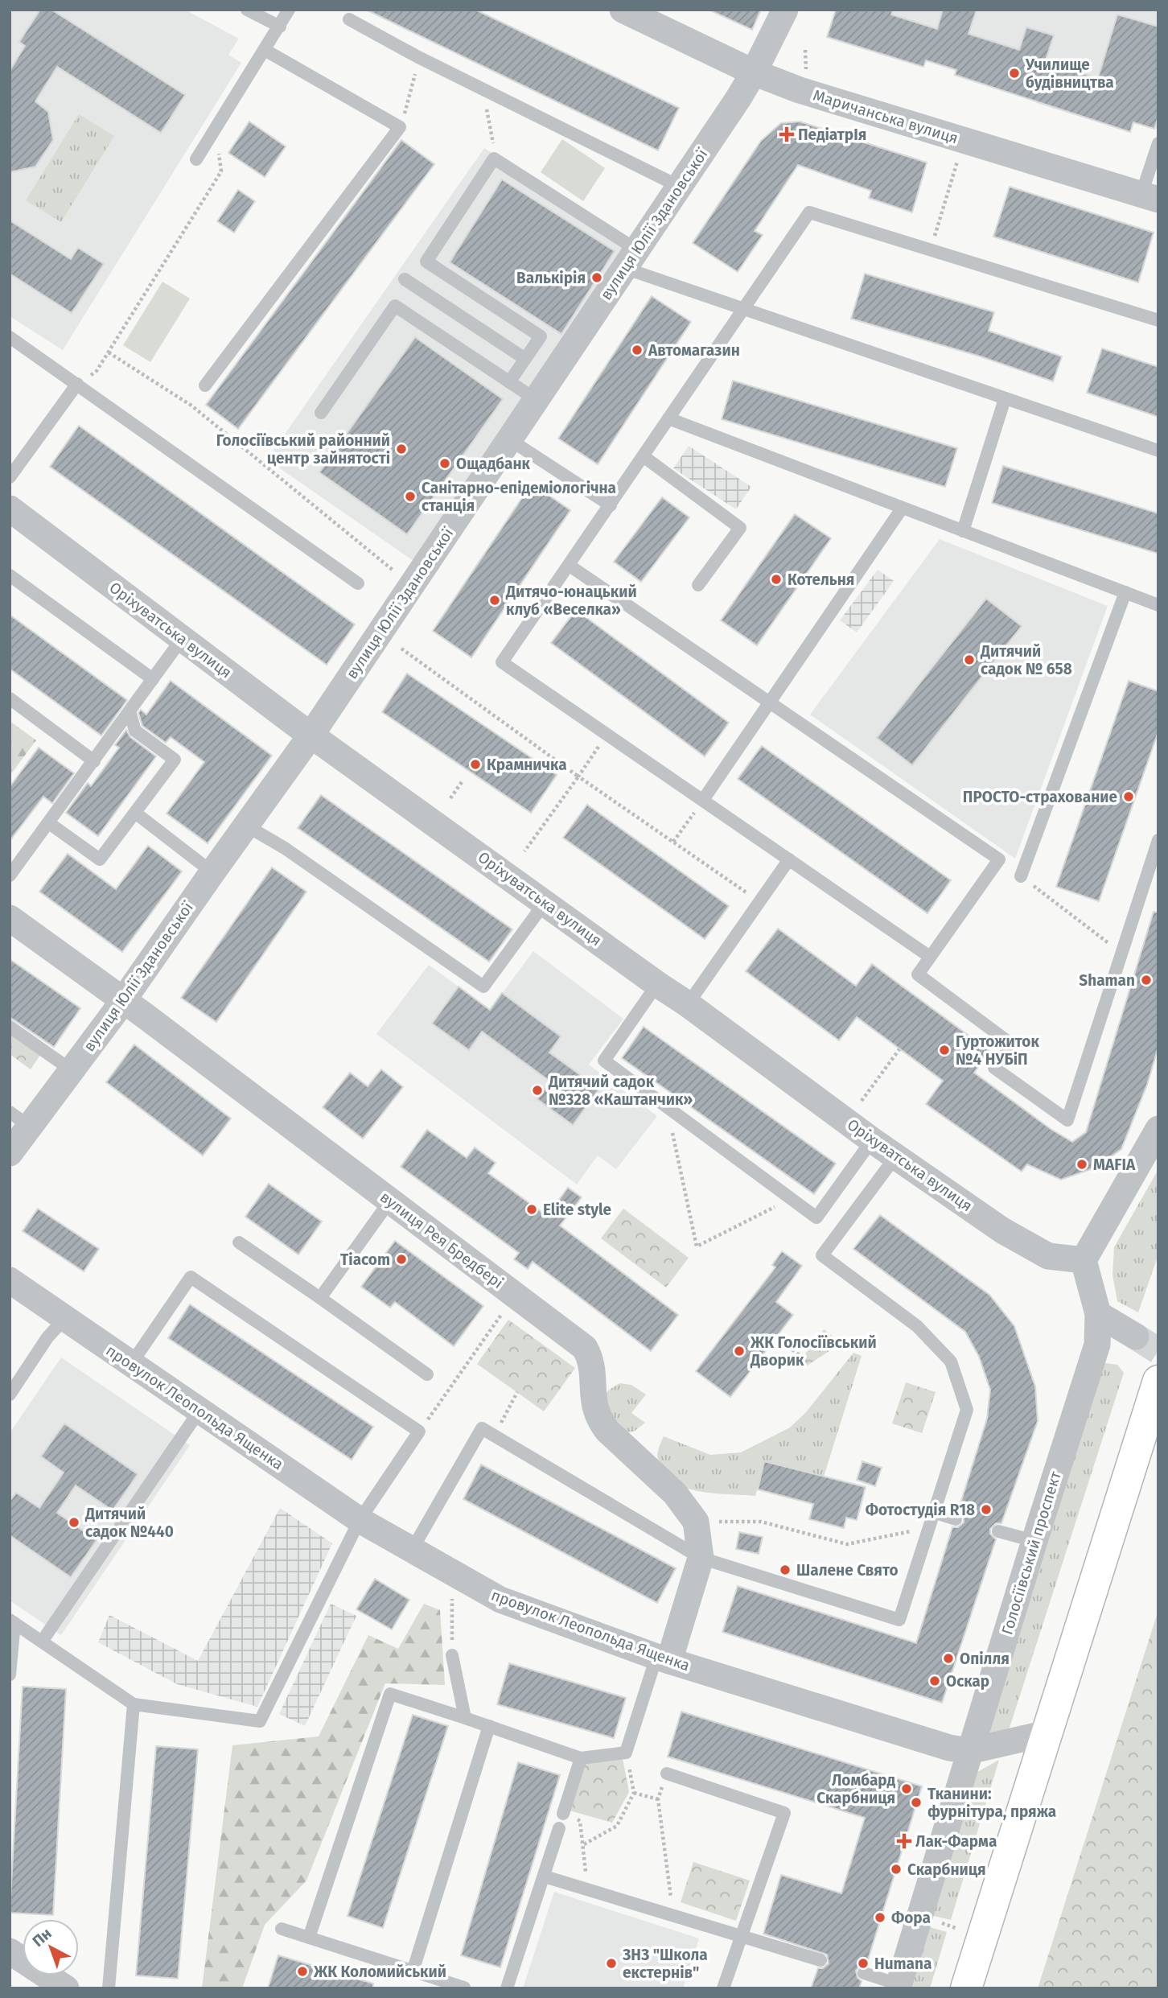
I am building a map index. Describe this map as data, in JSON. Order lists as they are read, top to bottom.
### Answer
{
  "streets": {
    "street": [
      "Маричанська вулиця",
      "вулиця Юлії Здановської",
      "Оріхуватська вулиця",
      "вулиця Рея Бредбері",
      "провулок Леопольда Ященка",
      "Голосіївський проспект"
    ]
  },
  "crossings": [
    ["Маричанська вулиця", "вулиця Юлії Здановської"],
    ["вулиця Юлії Здановської", "Оріхуватська вулиця"],
    ["вулиця Юлії Здановської", "вулиця Рея Бредбері"],
    ["Оріхуватська вулиця", "Голосіївський проспект"],
    ["вулиця Рея Бредбері", "провулок Леопольда Ященка"],
    ["провулок Леопольда Ященка", "Голосіївський проспект"]
  ],
  "places": {
    "other": [
      "Училище будівництва",
      "Валькірія",
      "Автомагазин",
      "Голосіївський районний центр зайнятості",
      "Ощадбанк",
      "Санітарно-епідеміологічна станція",
      "Котельня",
      "Дитячо-юнацький клуб «Веселка»",
      "Дитячий садок № 658",
      "Крамничка",
      "ПРОСТО-страхование",
      "Shaman",
      "Гуртожиток №4 НУБіП",
      "Дитячий садок №328 «Каштанчик»",
      "MAFIA",
      "Elite style",
      "Tiacom",
      "ЖК Голосіївський Дворик",
      "Фотостудія R18",
      "Дитячий садок №440",
      "Шалене Свято",
      "Опілля",
      "Оскар",
      "Ломбард Скарбниця",
      "Тканини: фурнітура, пряжа",
      "Скарбниця",
      "Фора",
      "ЗНЗ \"Школа екстернів\"",
      "Humana",
      "ЖК Коломийський"
    ],
    "health": ["ПедіатрІя", "Лак-Фарма"]
  },
  "north": "top left"
}
